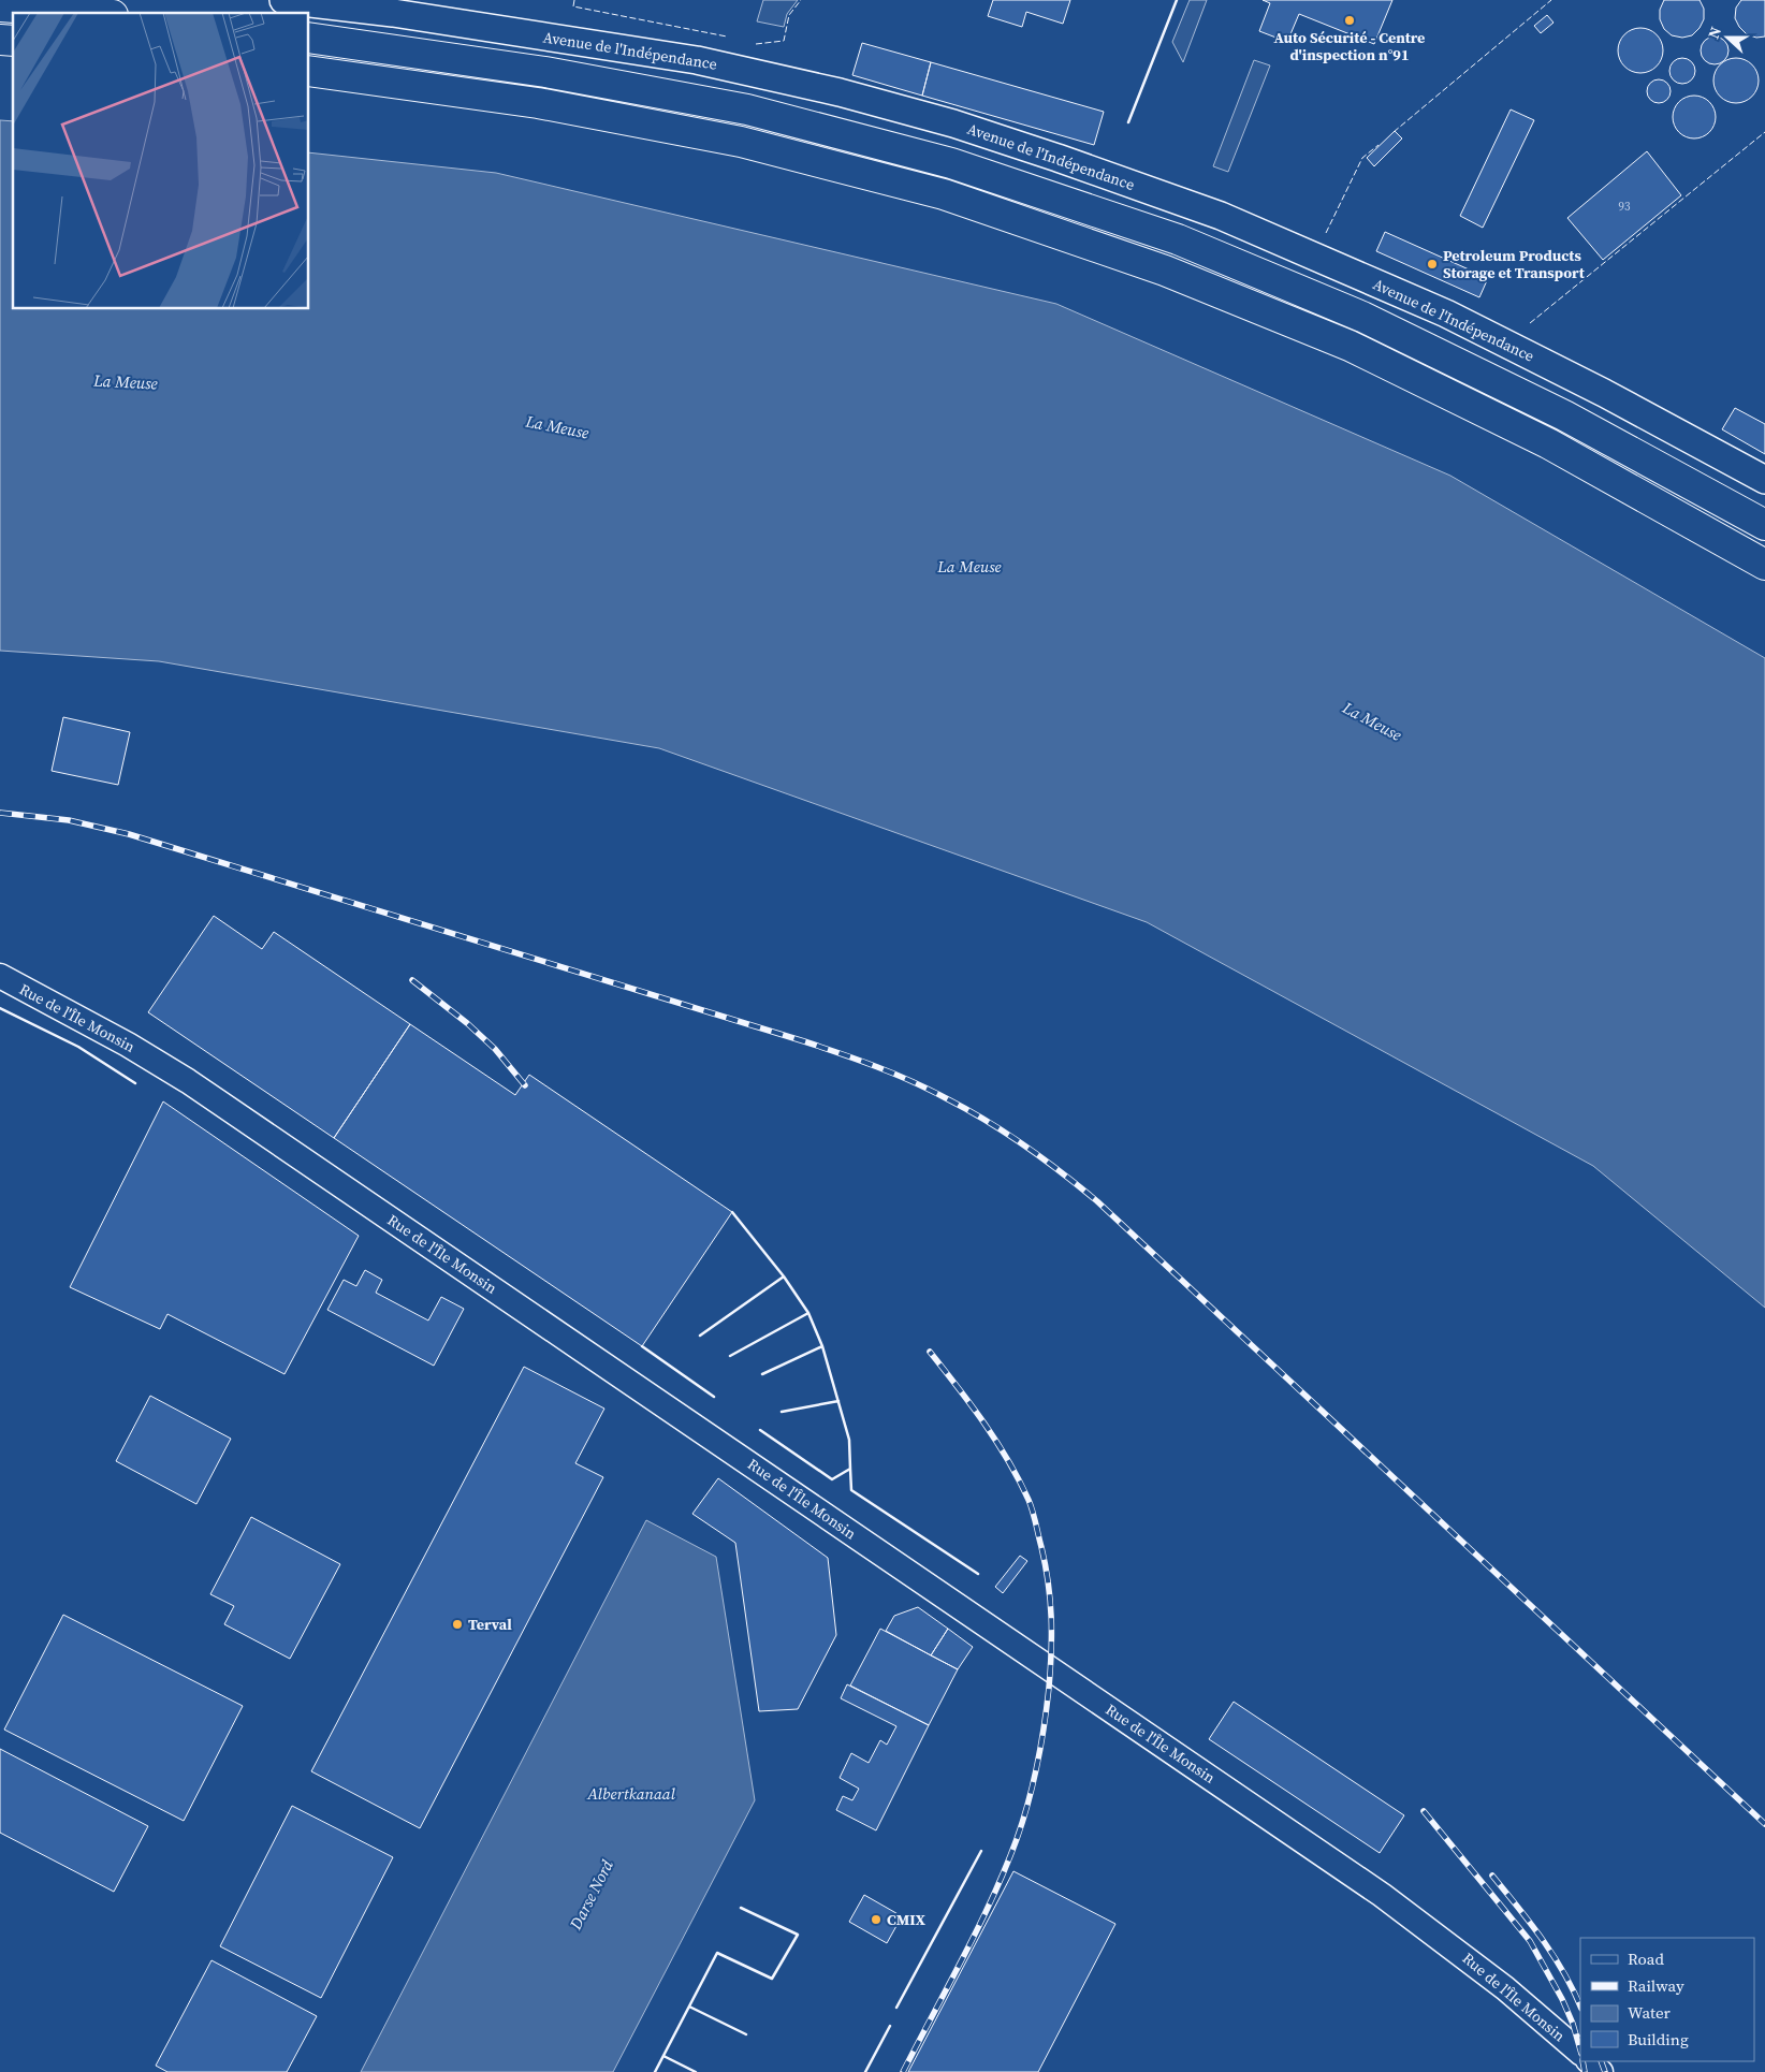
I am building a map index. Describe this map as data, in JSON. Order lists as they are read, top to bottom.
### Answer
{
  "streets": {
    "main road": ["Avenue de l'Indépendance"],
    "street": ["Rue de l'Île Monsin"]
  },
  "water": ["La Meuse", "Albertkanaal", "Darse Nord"],
  "places": [
    "Auto Sécurité - Centre d'inspection n°91",
    "Petroleum Products Storage et Transport",
    "Terval",
    "CMIX"
  ],
  "house_numbers": ["93"],
  "legend": [
    "Road",
    "Railway",
    "Water",
    "Building"
  ],
  "north": "left"
}
